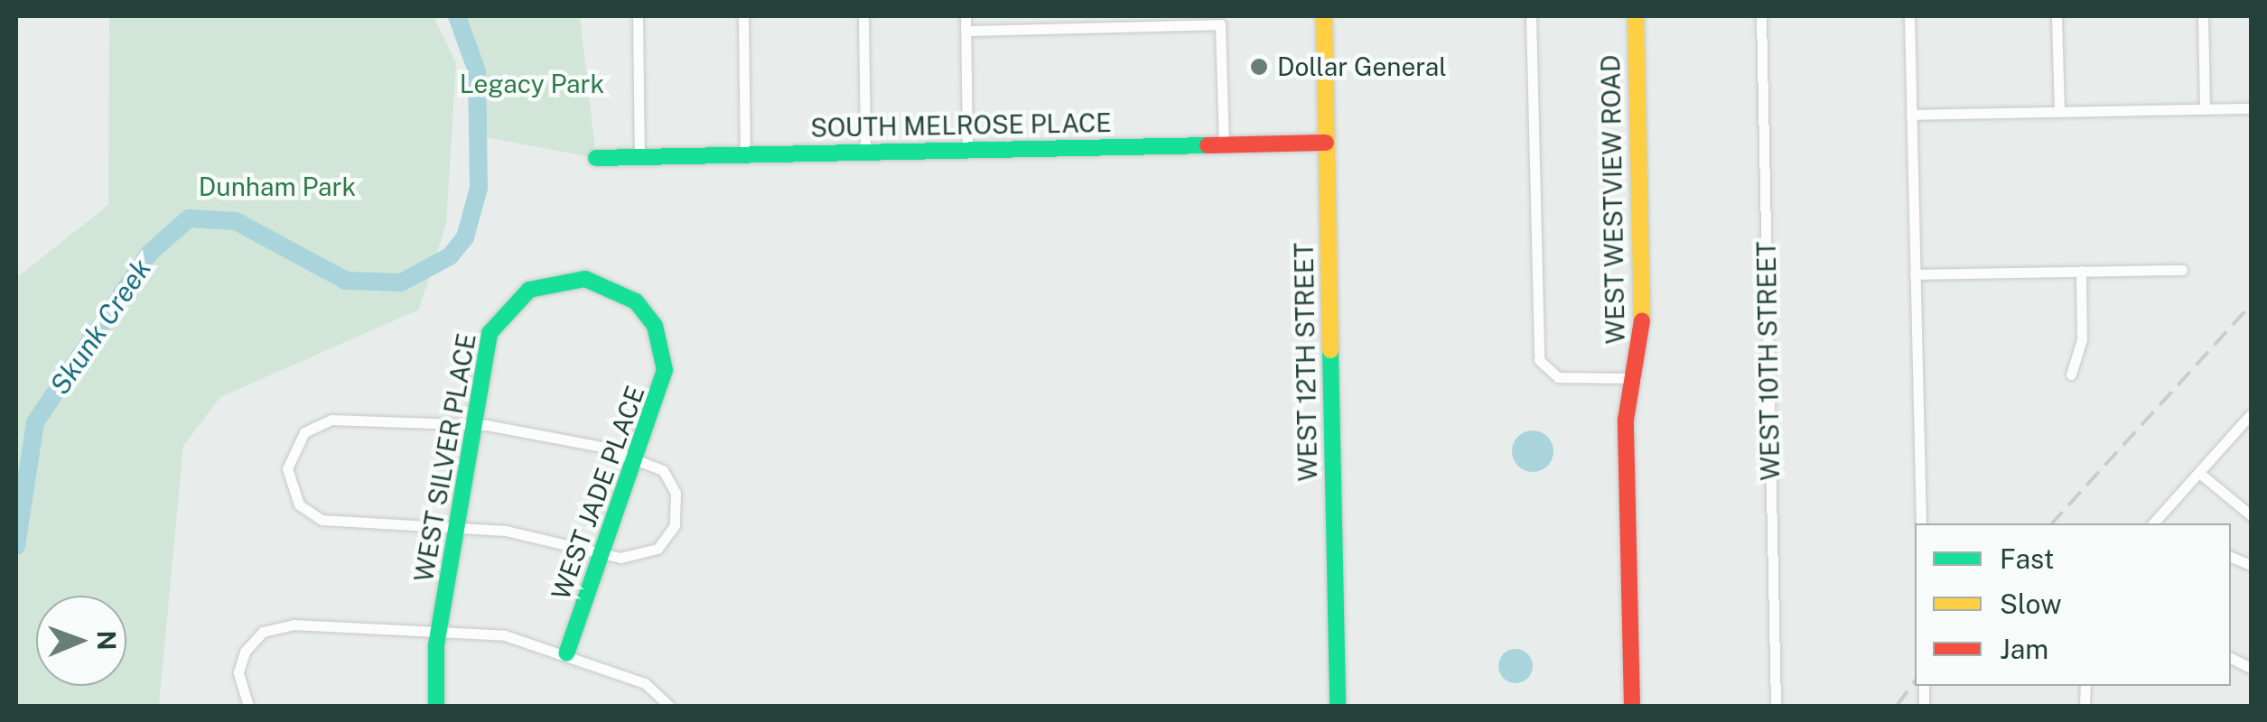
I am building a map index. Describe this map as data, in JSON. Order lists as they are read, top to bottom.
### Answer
{
  "streets": {
    "street": [
      "SOUTH MELROSE PLACE",
      "WEST WESTVIEW ROAD",
      "WEST 10TH STREET",
      "WEST 12TH STREET",
      "WEST SILVER PLACE",
      "WEST JADE PLACE"
    ]
  },
  "crossings": [
    ["SOUTH MELROSE PLACE", "WEST 12TH STREET"],
    ["WEST SILVER PLACE", "WEST JADE PLACE"]
  ],
  "water": ["Skunk Creek"],
  "parks": ["Legacy Park", "Dunham Park"],
  "places": ["Dollar General"],
  "legend": ["Fast", "Slow", "Jam"],
  "north": "right"
}
